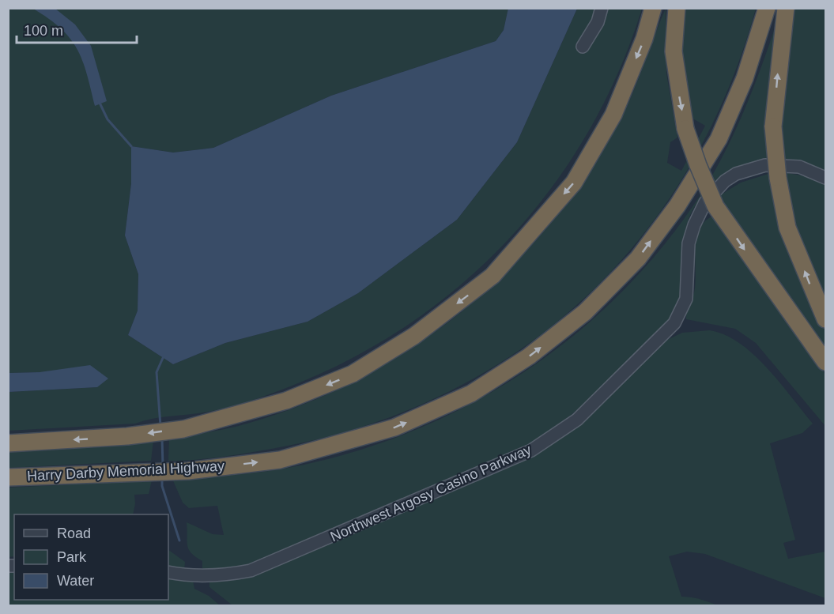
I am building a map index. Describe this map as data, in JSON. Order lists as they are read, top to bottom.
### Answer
{
  "streets": {
    "highway": ["Harry Darby Memorial Highway"],
    "street": ["Northwest Argosy Casino Parkway"]
  },
  "legend": ["Road", "Park", "Water"],
  "scale_bar": "100 m"
}
